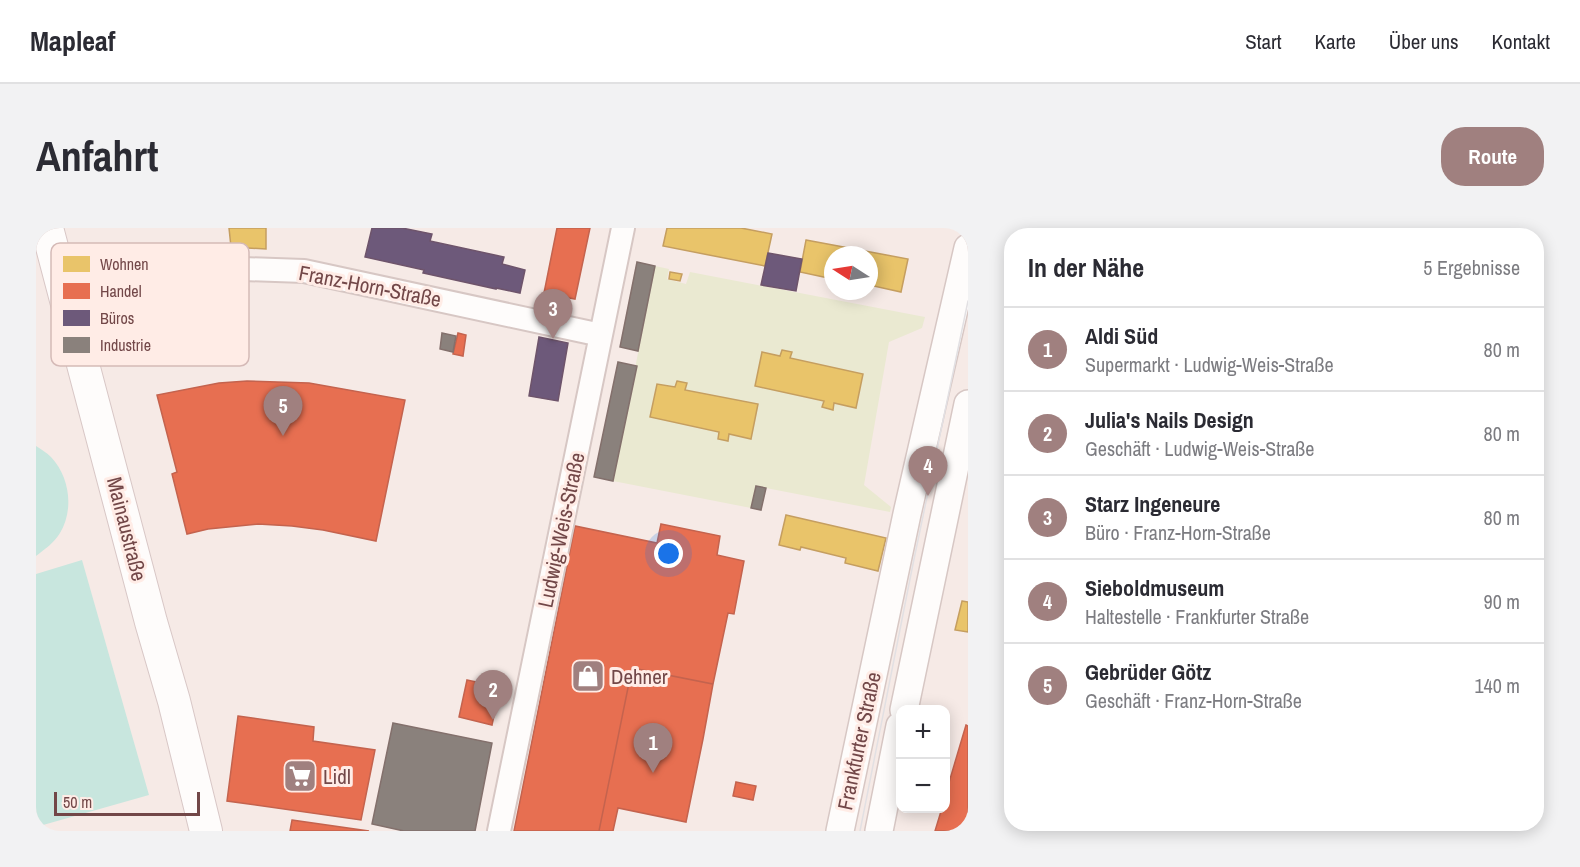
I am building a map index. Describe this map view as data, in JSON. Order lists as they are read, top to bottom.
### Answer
{
  "streets": {
    "main road": ["Mainaustraße"],
    "street": ["Franz-Horn-Straße", "Ludwig-Weis-Straße", "Frankfurter Straße"]
  },
  "crossings": [
    ["Franz-Horn-Straße", "Ludwig-Weis-Straße"]
  ],
  "places": {
    "shop": ["Dehner"],
    "supermarket": ["Lidl"]
  },
  "legend": [
    "Wohnen",
    "Handel",
    "Büros",
    "Industrie"
  ],
  "scale_bar": "50 m",
  "north": "left",
  "page": {
    "header": "Mapleaf",
    "nav": [
      "Start",
      "Karte",
      "Über uns",
      "Kontakt"
    ],
    "buttons": "Route",
    "title": "Anfahrt",
    "heading": ["In der Nähe", "5 Ergebnisse"],
    "pins": [
      "3",
      "5",
      "4",
      "2",
      "1"
    ],
    "list": [
      {
        "mark": "1",
        "name": "Aldi Süd",
        "note": "Supermarkt · Ludwig-Weis-Straße",
        "value": "80 m"
      },
      {
        "mark": "2",
        "name": "Julia's Nails Design",
        "note": "Geschäft · Ludwig-Weis-Straße",
        "value": "80 m"
      },
      {
        "mark": "3",
        "name": "Starz Ingeneure",
        "note": "Büro · Franz-Horn-Straße",
        "value": "80 m"
      },
      {
        "mark": "4",
        "name": "Sieboldmuseum",
        "note": "Haltestelle · Frankfurter Straße",
        "value": "90 m"
      },
      {
        "mark": "5",
        "name": "Gebrüder Götz",
        "note": "Geschäft · Franz-Horn-Straße",
        "value": "140 m"
      }
    ],
    "map_buttons": ["+", "−"],
    "scale": "50 m"
  }
}
